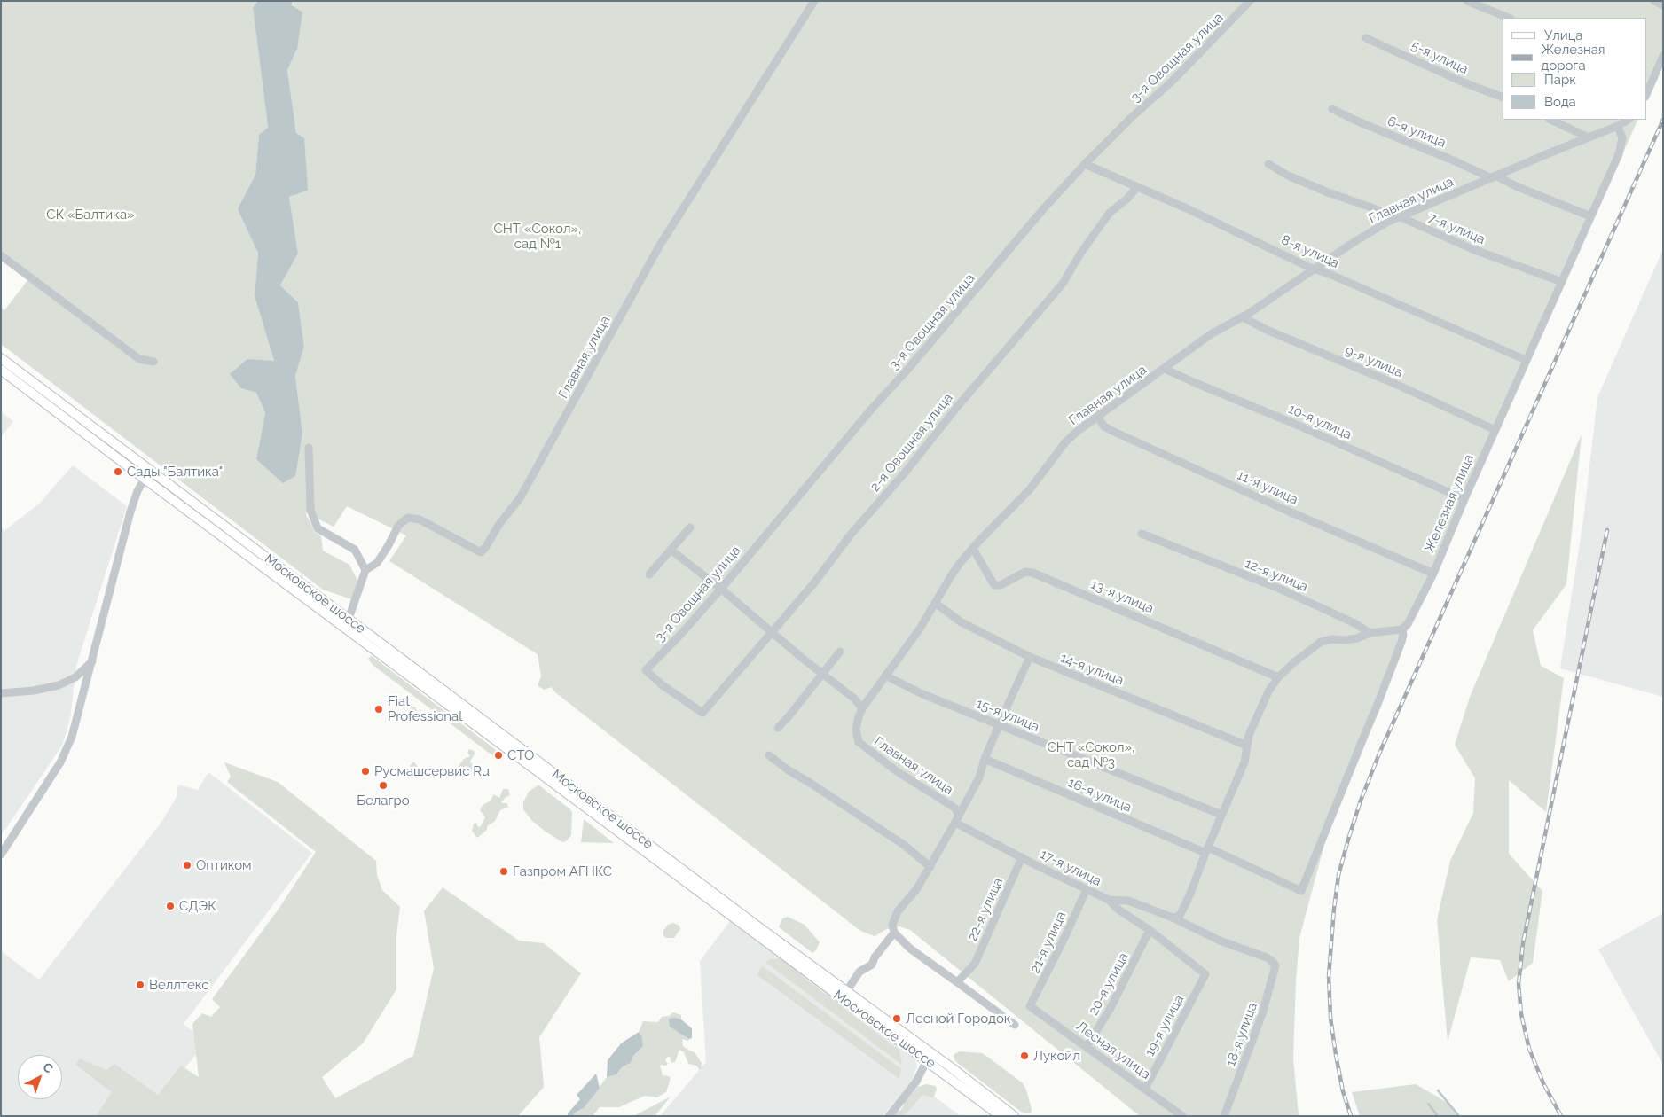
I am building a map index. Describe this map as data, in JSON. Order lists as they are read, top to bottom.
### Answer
{
  "streets": {
    "main road": ["Московское шоссе"],
    "street": [
      "3-я Овощная улица",
      "5-я улица",
      "6-я улица",
      "Главная улица",
      "7-я улица",
      "8-я улица",
      "9-я улица",
      "10-я улица",
      "2-я Овощная улица",
      "11-я улица",
      "Железная улица",
      "12-я улица",
      "13-я улица",
      "14-я улица",
      "15-я улица",
      "16-я улица",
      "17-я улица",
      "22-я улица",
      "21-я улица",
      "20-я улица",
      "19-я улица",
      "18-я улица",
      "Лесная улица"
    ]
  },
  "crossings": [
    ["3-я Овощная улица", "8-я улица"],
    ["3-я Овощная улица", "2-я Овощная улица"],
    ["6-я улица", "Главная улица"],
    ["6-я улица", "Железная улица"],
    ["Главная улица", "7-я улица"],
    ["Главная улица", "8-я улица"],
    ["Главная улица", "9-я улица"],
    ["Главная улица", "10-я улица"],
    ["Главная улица", "11-я улица"],
    ["Главная улица", "Железная улица"],
    ["Главная улица", "Московское шоссе"],
    ["Главная улица", "13-я улица"],
    ["Главная улица", "14-я улица"],
    ["Главная улица", "15-я улица"],
    ["Главная улица", "17-я улица"],
    ["7-я улица", "Железная улица"],
    ["8-я улица", "2-я Овощная улица"],
    ["8-я улица", "Железная улица"],
    ["9-я улица", "Железная улица"],
    ["10-я улица", "Железная улица"],
    ["11-я улица", "Железная улица"],
    ["Железная улица", "16-я улица"],
    ["17-я улица", "22-я улица"],
    ["17-я улица", "21-я улица"],
    ["17-я улица", "18-я улица"],
    ["21-я улица", "Лесная улица"],
    ["20-я улица", "19-я улица"],
    ["20-я улица", "Лесная улица"],
    ["19-я улица", "Лесная улица"]
  ],
  "parks": ["СК «Балтика»", "СНТ «Сокол», сад №1", "СНТ «Сокол», сад №3"],
  "places": [
    "Сады \"Балтика\"",
    "Fiat Professional",
    "СТО",
    "Русмашсервис Ru",
    "Белагро",
    "Оптиком",
    "Газпром АГНКС",
    "СДЭК",
    "Веллтекс",
    "Лесной Городок",
    "Лукойл"
  ],
  "legend": [
    "Улица",
    "Железная дорога",
    "Парк",
    "Вода"
  ],
  "north": "top right"
}
